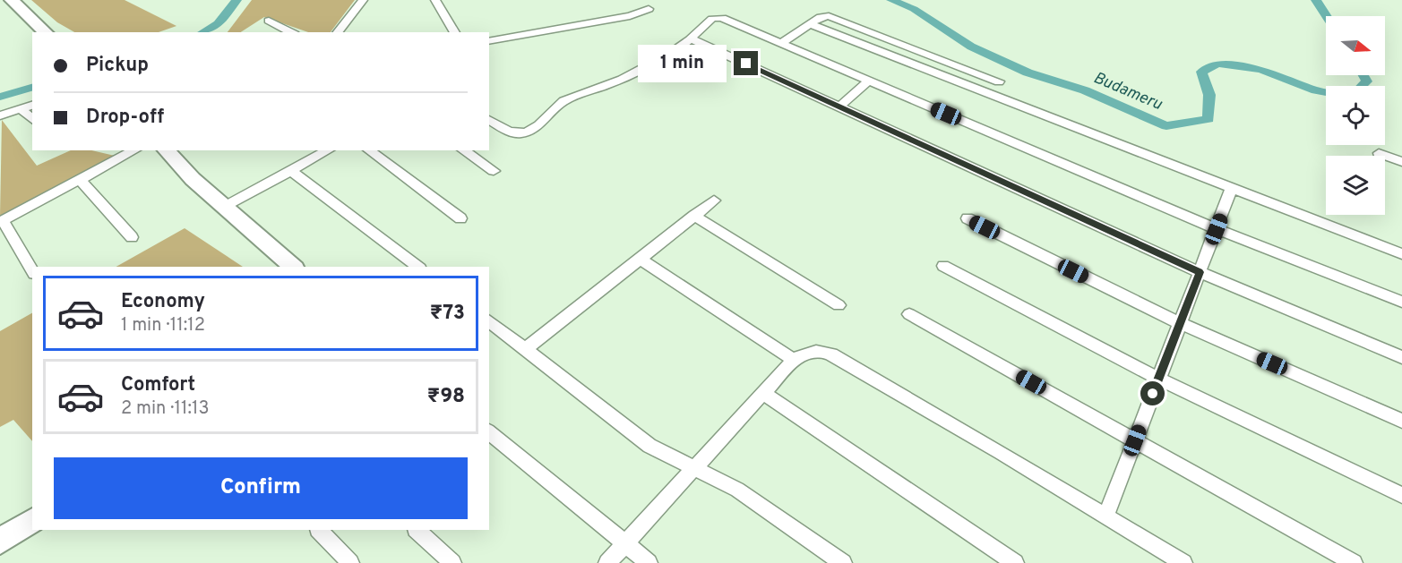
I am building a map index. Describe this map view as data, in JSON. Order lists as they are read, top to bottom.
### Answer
{
  "water": ["Budameru"],
  "north": "right",
  "page": {
    "banner": ["Pickup", "Drop-off"],
    "bubble": "1 min",
    "list": [
      {
        "name": "Economy",
        "note": "1 min · 11:12",
        "value": "₹73"
      },
      {
        "name": "Comfort",
        "note": "2 min · 11:13",
        "value": "₹98"
      }
    ],
    "buttons": "Confirm"
  }
}
